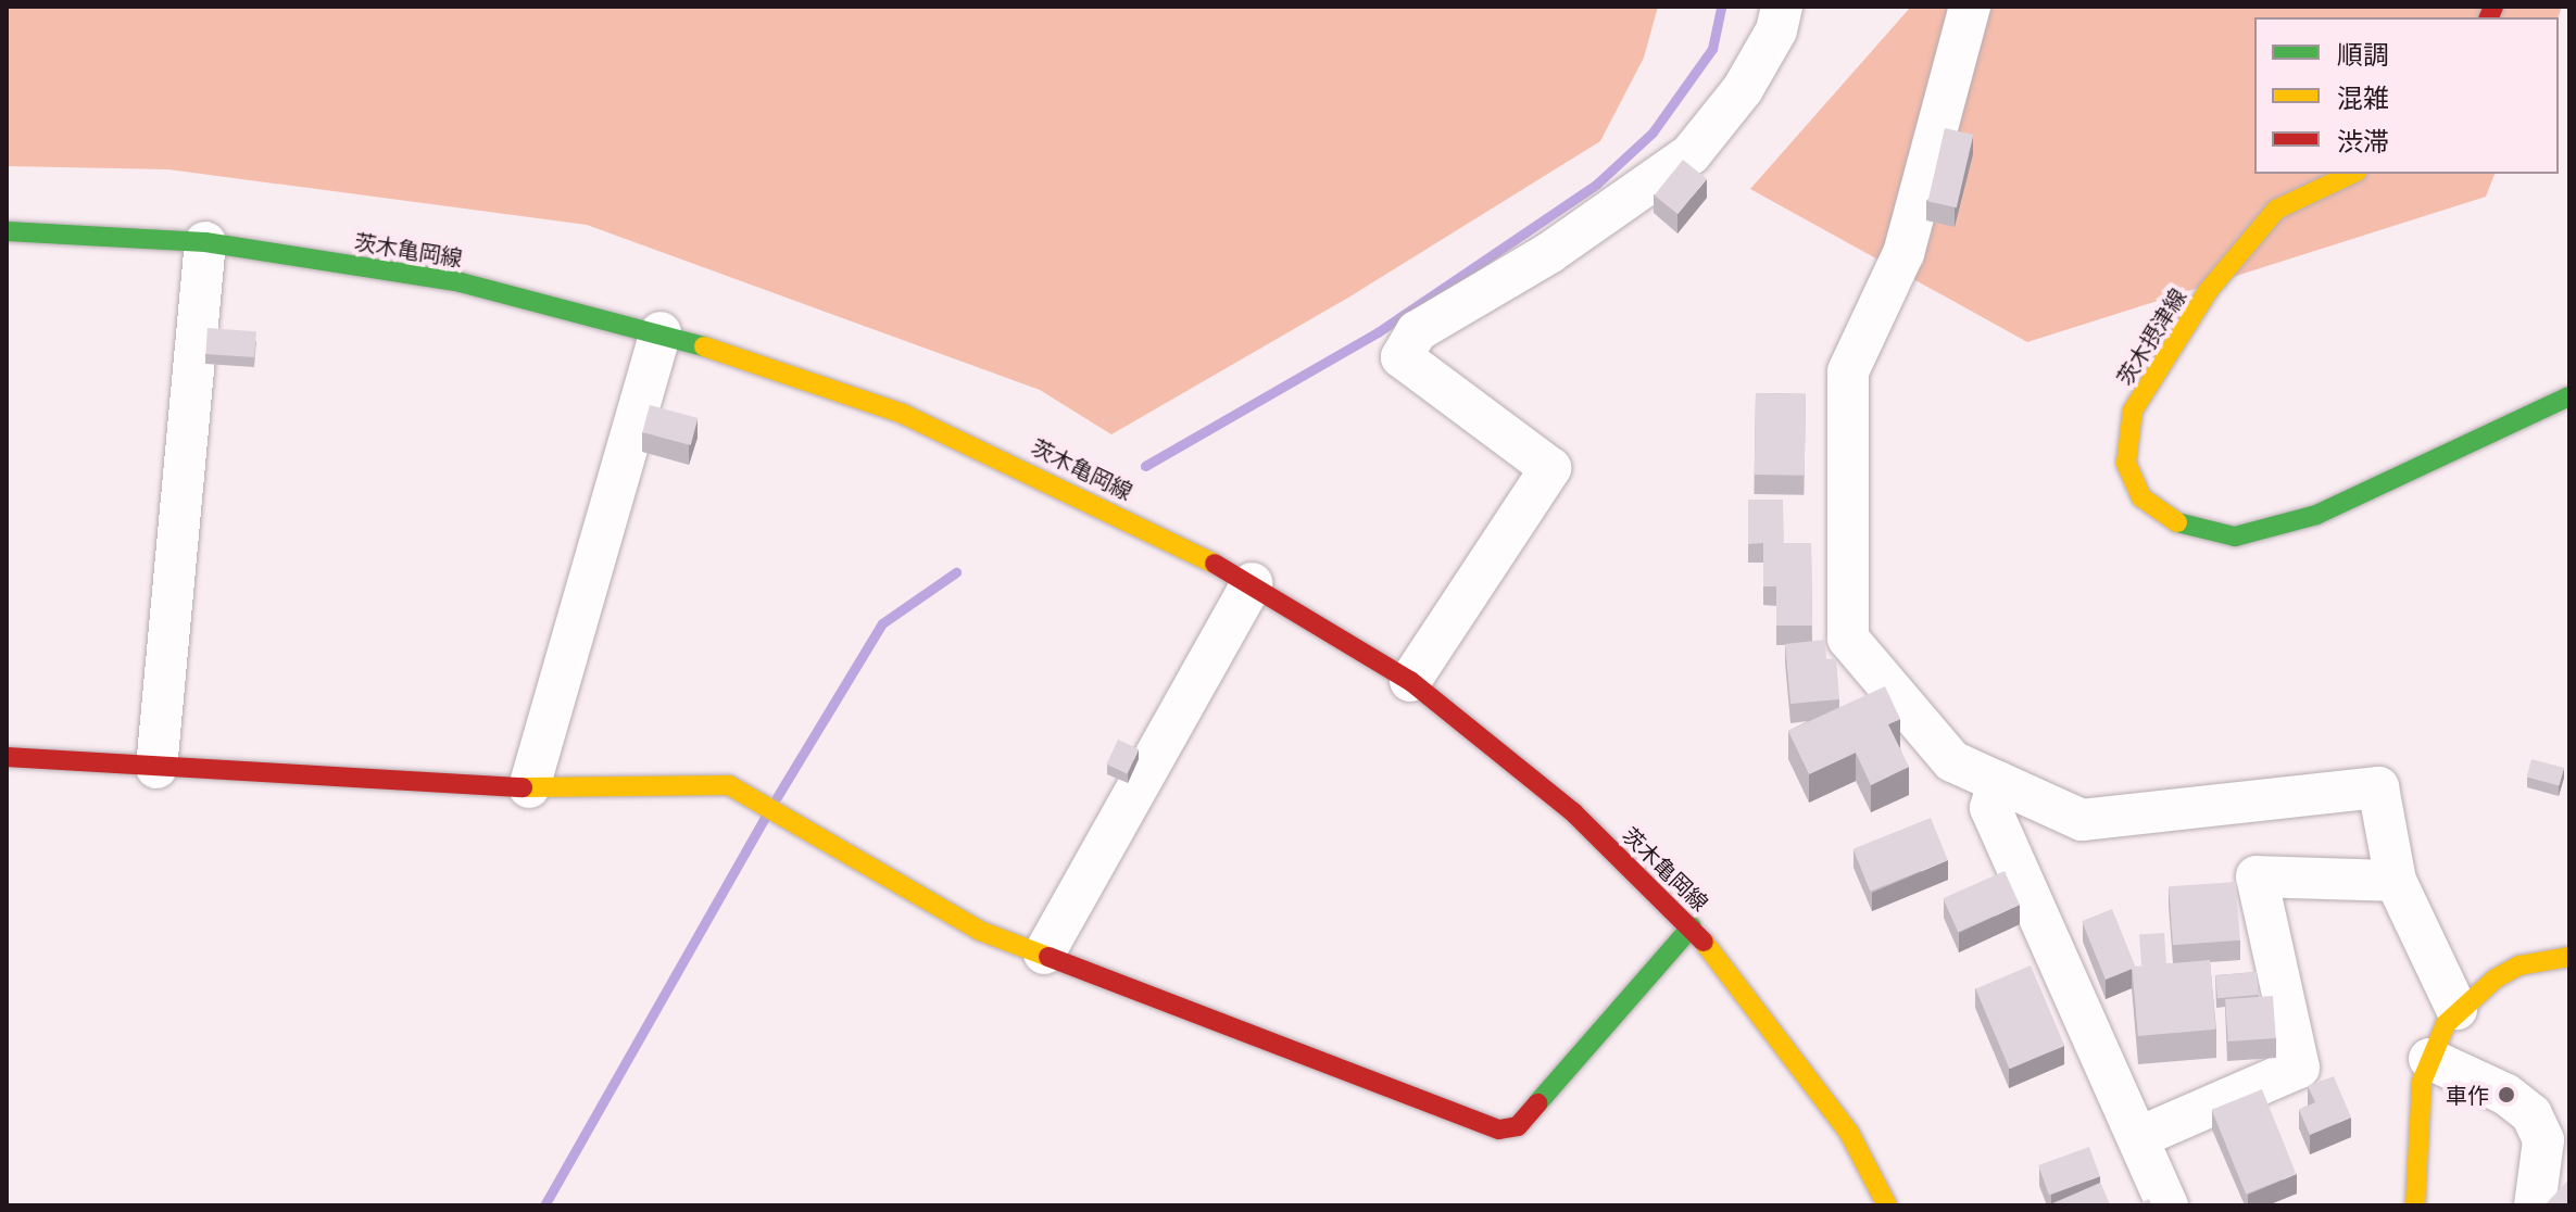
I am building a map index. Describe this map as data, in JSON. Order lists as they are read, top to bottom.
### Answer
{
  "streets": {
    "main road": ["茨木亀岡線", "茨木摂津線"]
  },
  "places": ["車作"],
  "legend": ["順調", "混雑", "渋滞"]
}
